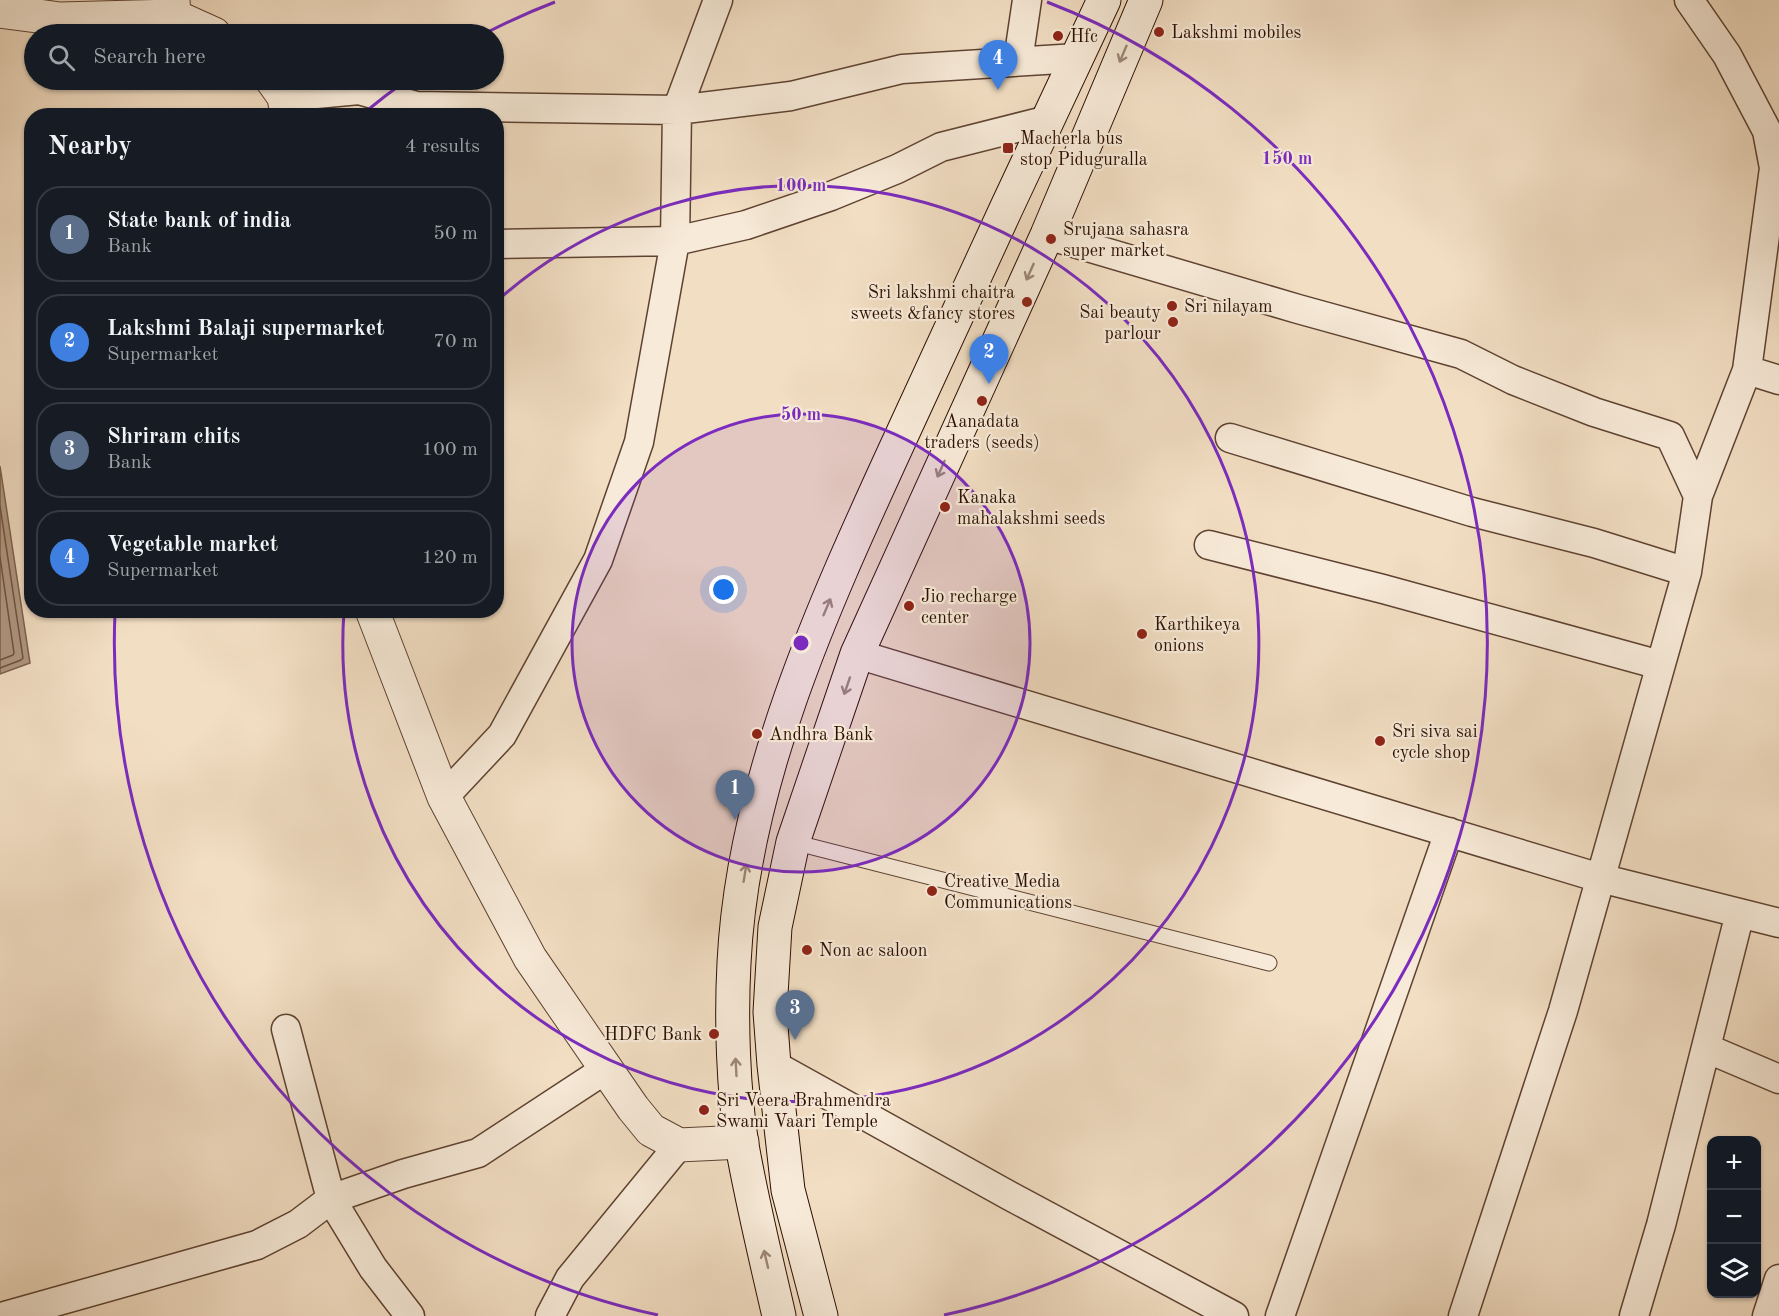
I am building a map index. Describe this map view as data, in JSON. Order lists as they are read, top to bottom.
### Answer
{
  "places": {
    "other": [
      "Lakshmi mobiles",
      "Hfc",
      "Srujana sahasra super market",
      "Sri lakshmi chaitra sweets &fancy stores",
      "Sri nilayam",
      "Sai beauty parlour",
      "Aanadata traders (seeds)",
      "Kanaka mahalakshmi seeds",
      "Jio recharge center",
      "Karthikeya onions",
      "Andhra Bank",
      "Sri siva sai cycle shop",
      "Creative Media Communications",
      "Non ac saloon",
      "HDFC Bank",
      "Sri Veera Brahmendra Swami Vaari Temple"
    ],
    "transit": ["Macherla bus stop Piduguralla"]
  },
  "page": {
    "search": "Search here",
    "pins": [
      "4",
      "2",
      "1",
      "3"
    ],
    "heading": ["Nearby", "4 results"],
    "list": [
      {
        "mark": "1",
        "name": "State bank of india",
        "note": "Bank",
        "value": "50 m"
      },
      {
        "mark": "2",
        "name": "Lakshmi Balaji supermarket",
        "note": "Supermarket",
        "value": "70 m"
      },
      {
        "mark": "3",
        "name": "Shriram chits",
        "note": "Bank",
        "value": "100 m"
      },
      {
        "mark": "4",
        "name": "Vegetable market",
        "note": "Supermarket",
        "value": "120 m"
      }
    ],
    "map_buttons": ["+", "−"]
  },
  "rings": ["150 m", "100 m", "50 m"]
}
